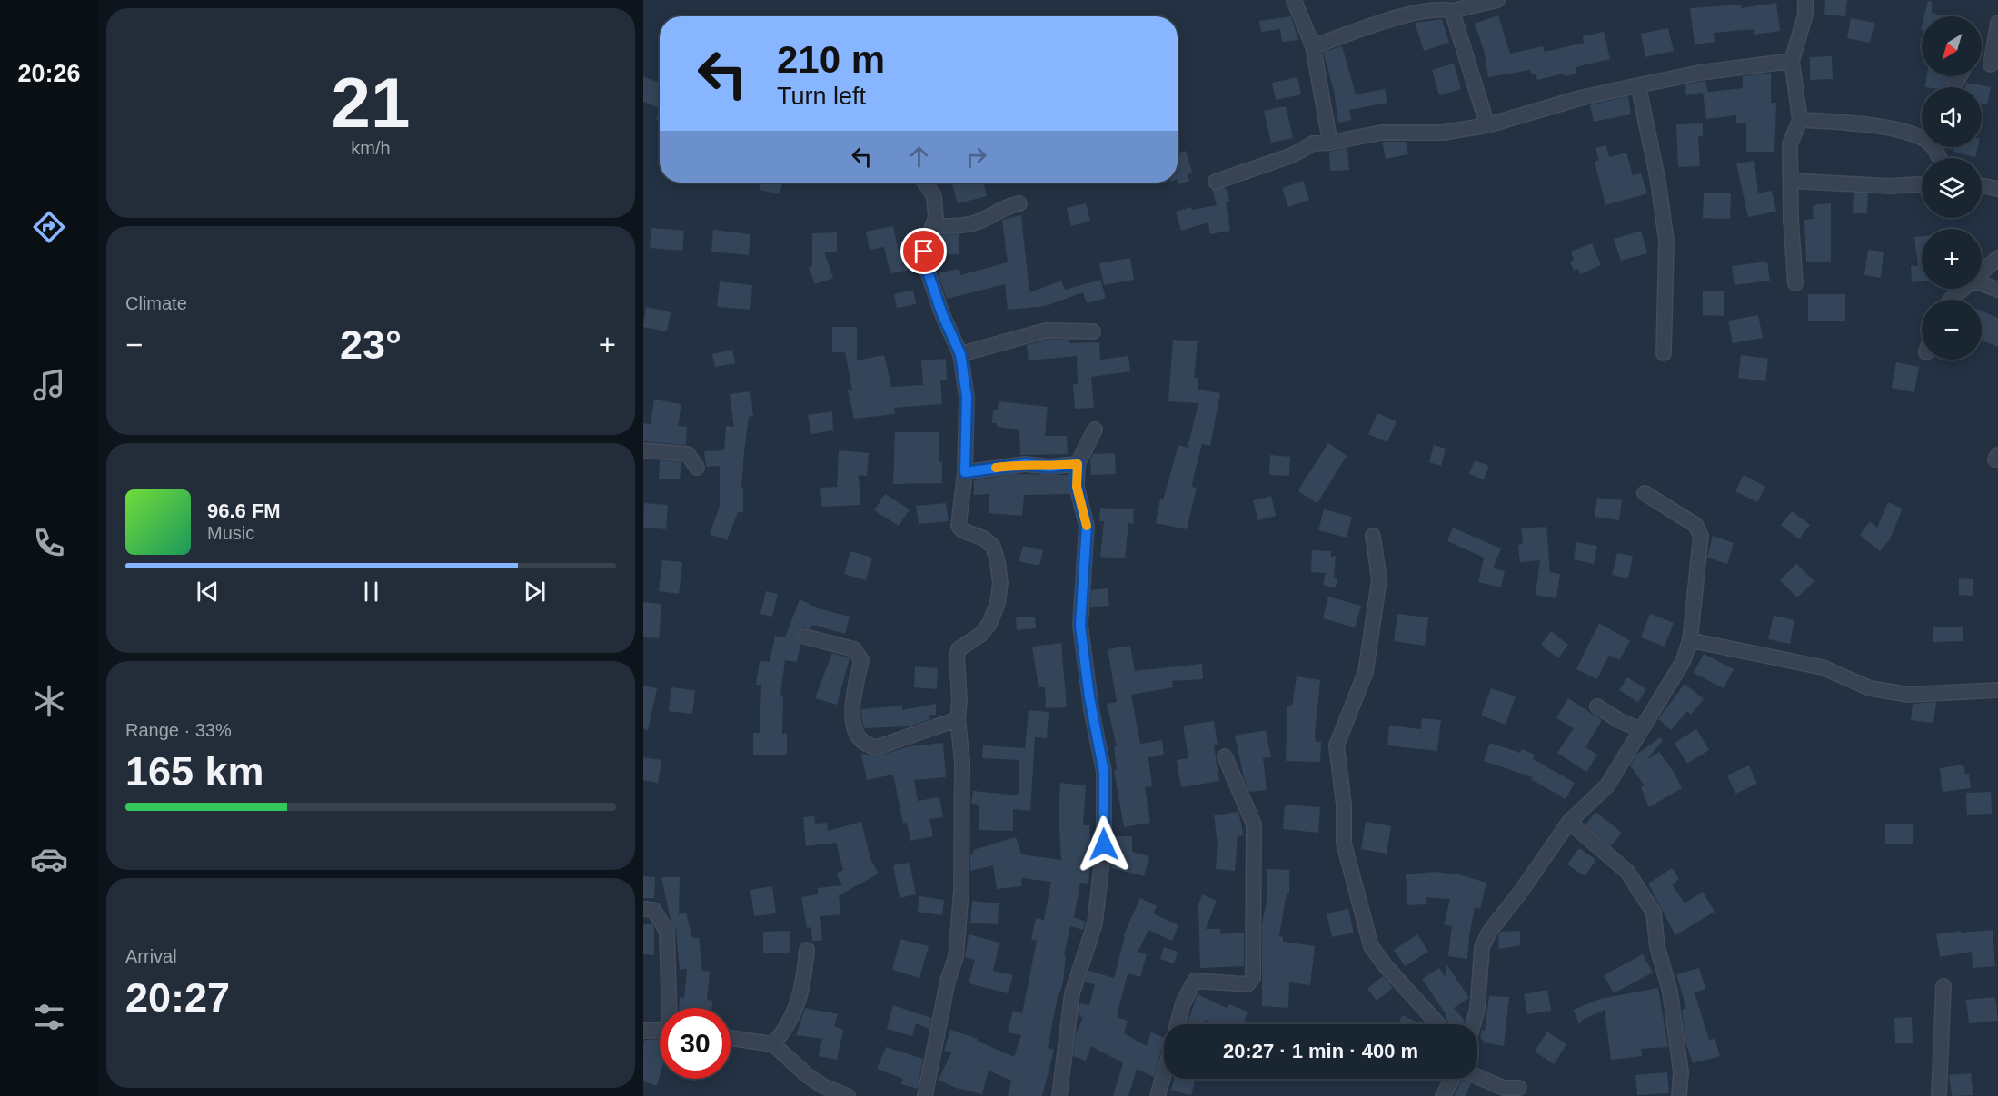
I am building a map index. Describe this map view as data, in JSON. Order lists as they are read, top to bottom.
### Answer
{
  "north": "bottom left",
  "page": {
    "tabs": "20:26",
    "tile": [
      ["21", "km/h"],
      "Climate",
      ["Range · 33%", "165 km"],
      ["Arrival", "20:27"]
    ],
    "map_buttons": ["+", "−"],
    "turn": ["210 m", "Turn left"],
    "heat": ["−", "23°", "+"],
    "song": ["96.6 FM", "Music"],
    "limit": "30",
    "trip": "20:27 · 1 min · 400 m"
  }
}
